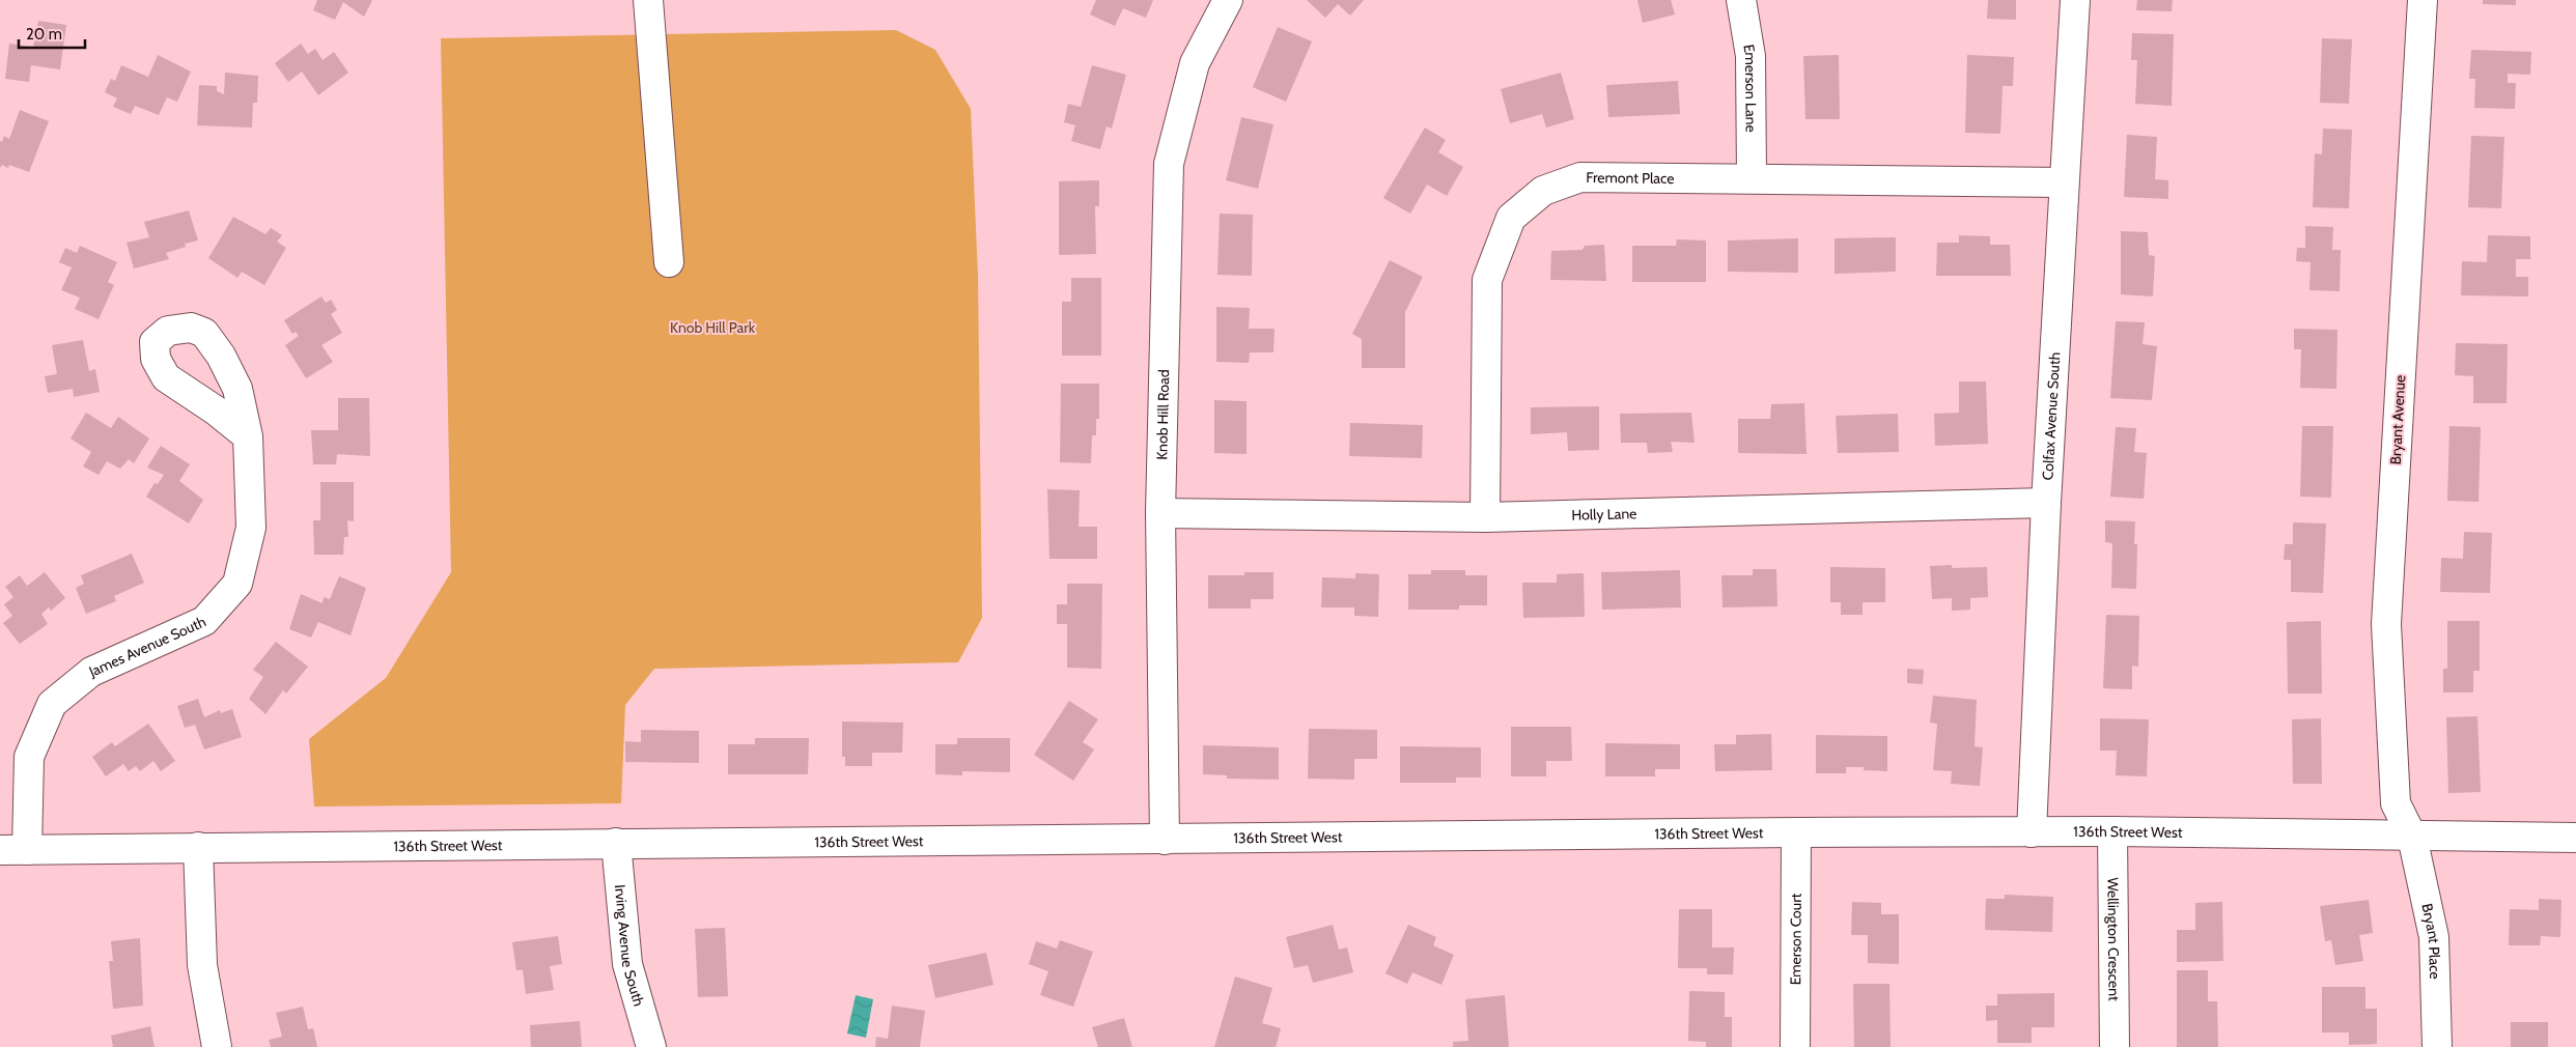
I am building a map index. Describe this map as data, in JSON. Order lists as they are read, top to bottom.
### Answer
{
  "streets": {
    "street": [
      "Emerson Lane",
      "Fremont Place",
      "Knob Hill Road",
      "Colfax Avenue South",
      "Bryant Avenue",
      "Holly Lane",
      "James Avenue South",
      "136th Street West",
      "Emerson Court",
      "Wellington Crescent",
      "Bryant Place",
      "Irving Avenue South"
    ]
  },
  "crossings": [
    ["Emerson Lane", "Fremont Place"],
    ["Fremont Place", "Colfax Avenue South"],
    ["Fremont Place", "Holly Lane"],
    ["Knob Hill Road", "Holly Lane"],
    ["Knob Hill Road", "136th Street West"],
    ["Colfax Avenue South", "Holly Lane"],
    ["Colfax Avenue South", "136th Street West"],
    ["Bryant Avenue", "136th Street West"],
    ["Bryant Avenue", "Bryant Place"],
    ["James Avenue South", "136th Street West"],
    ["136th Street West", "Emerson Court"],
    ["136th Street West", "Wellington Crescent"],
    ["136th Street West", "Bryant Place"],
    ["136th Street West", "Irving Avenue South"]
  ],
  "parks": ["Knob Hill Park"],
  "scale_bar": "20 m"
}
